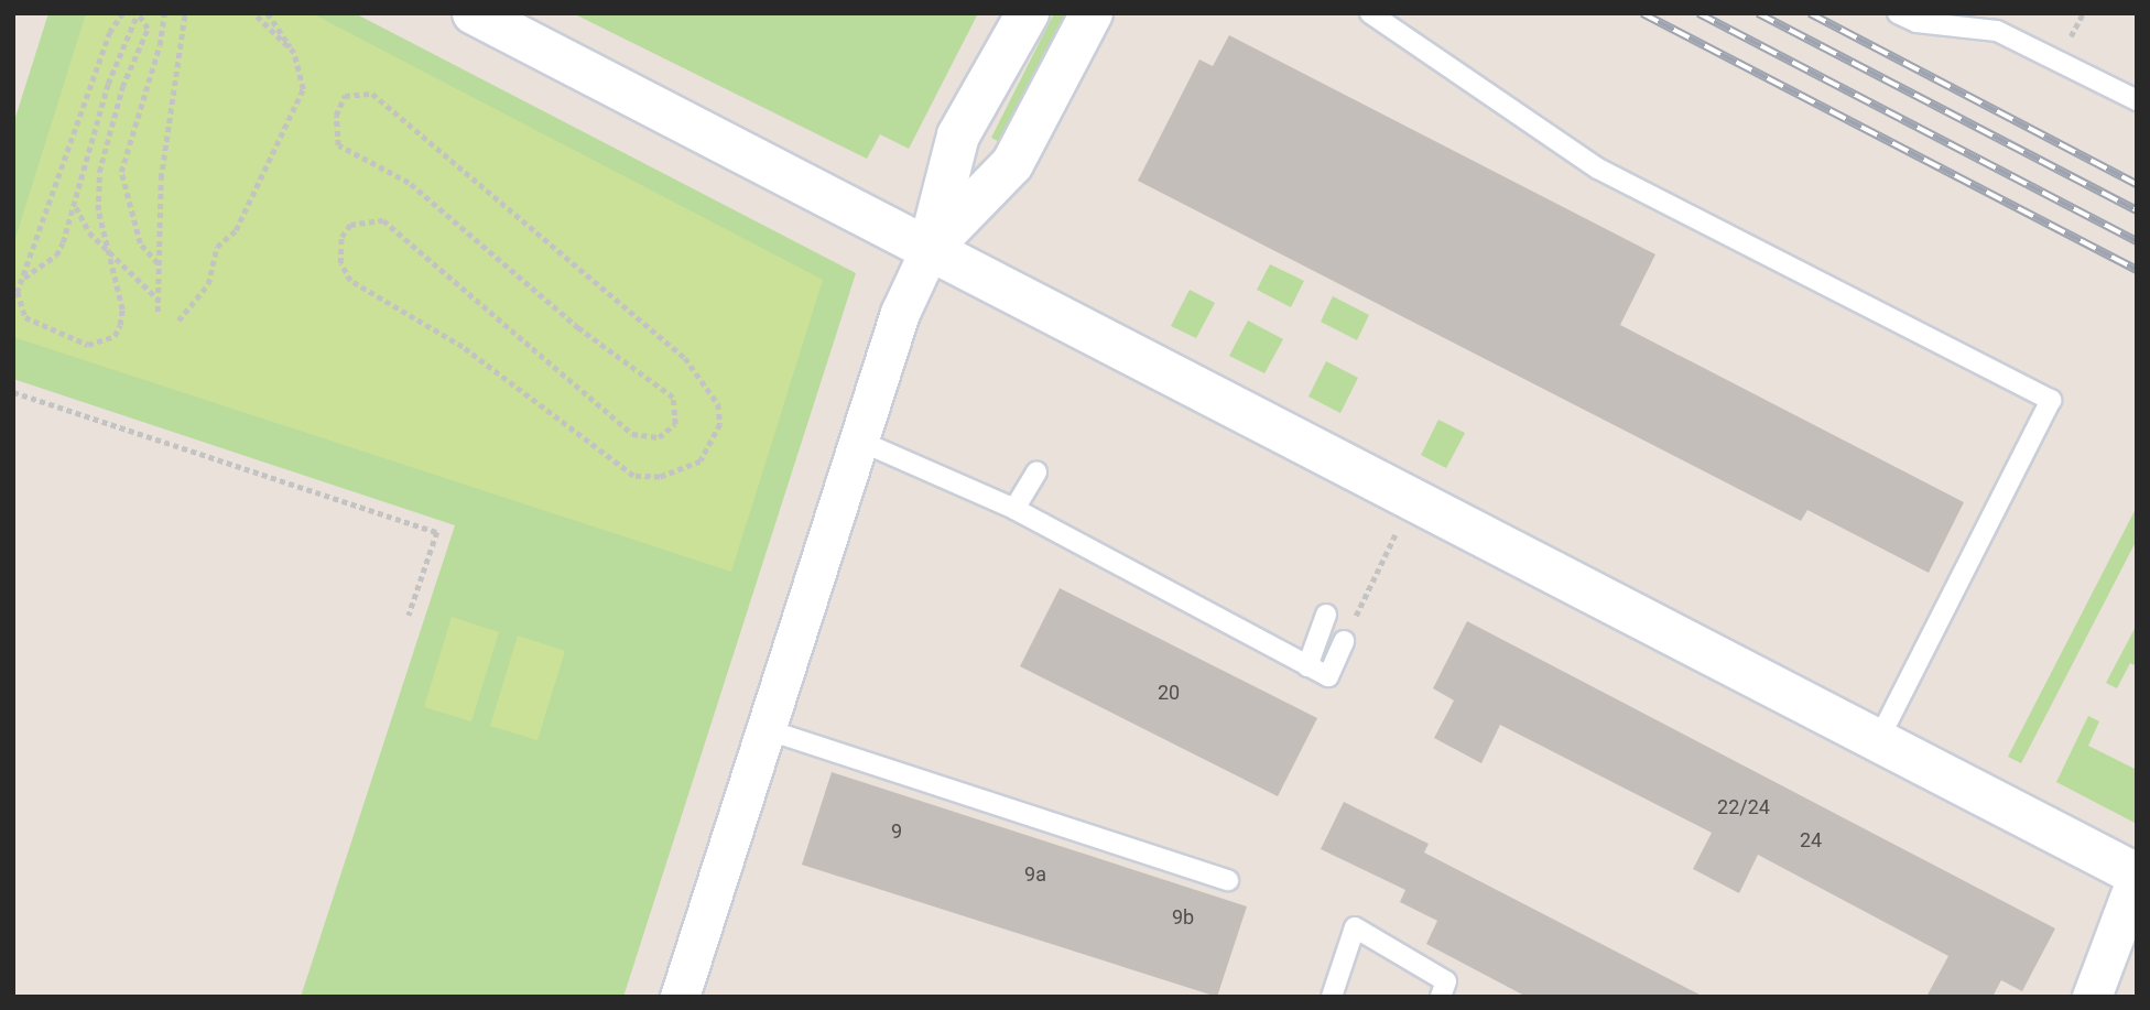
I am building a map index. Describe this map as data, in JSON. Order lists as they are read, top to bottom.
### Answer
{
  "house_numbers": [
    "20",
    "22/24",
    "9",
    "24",
    "9a",
    "9b"
  ]
}
